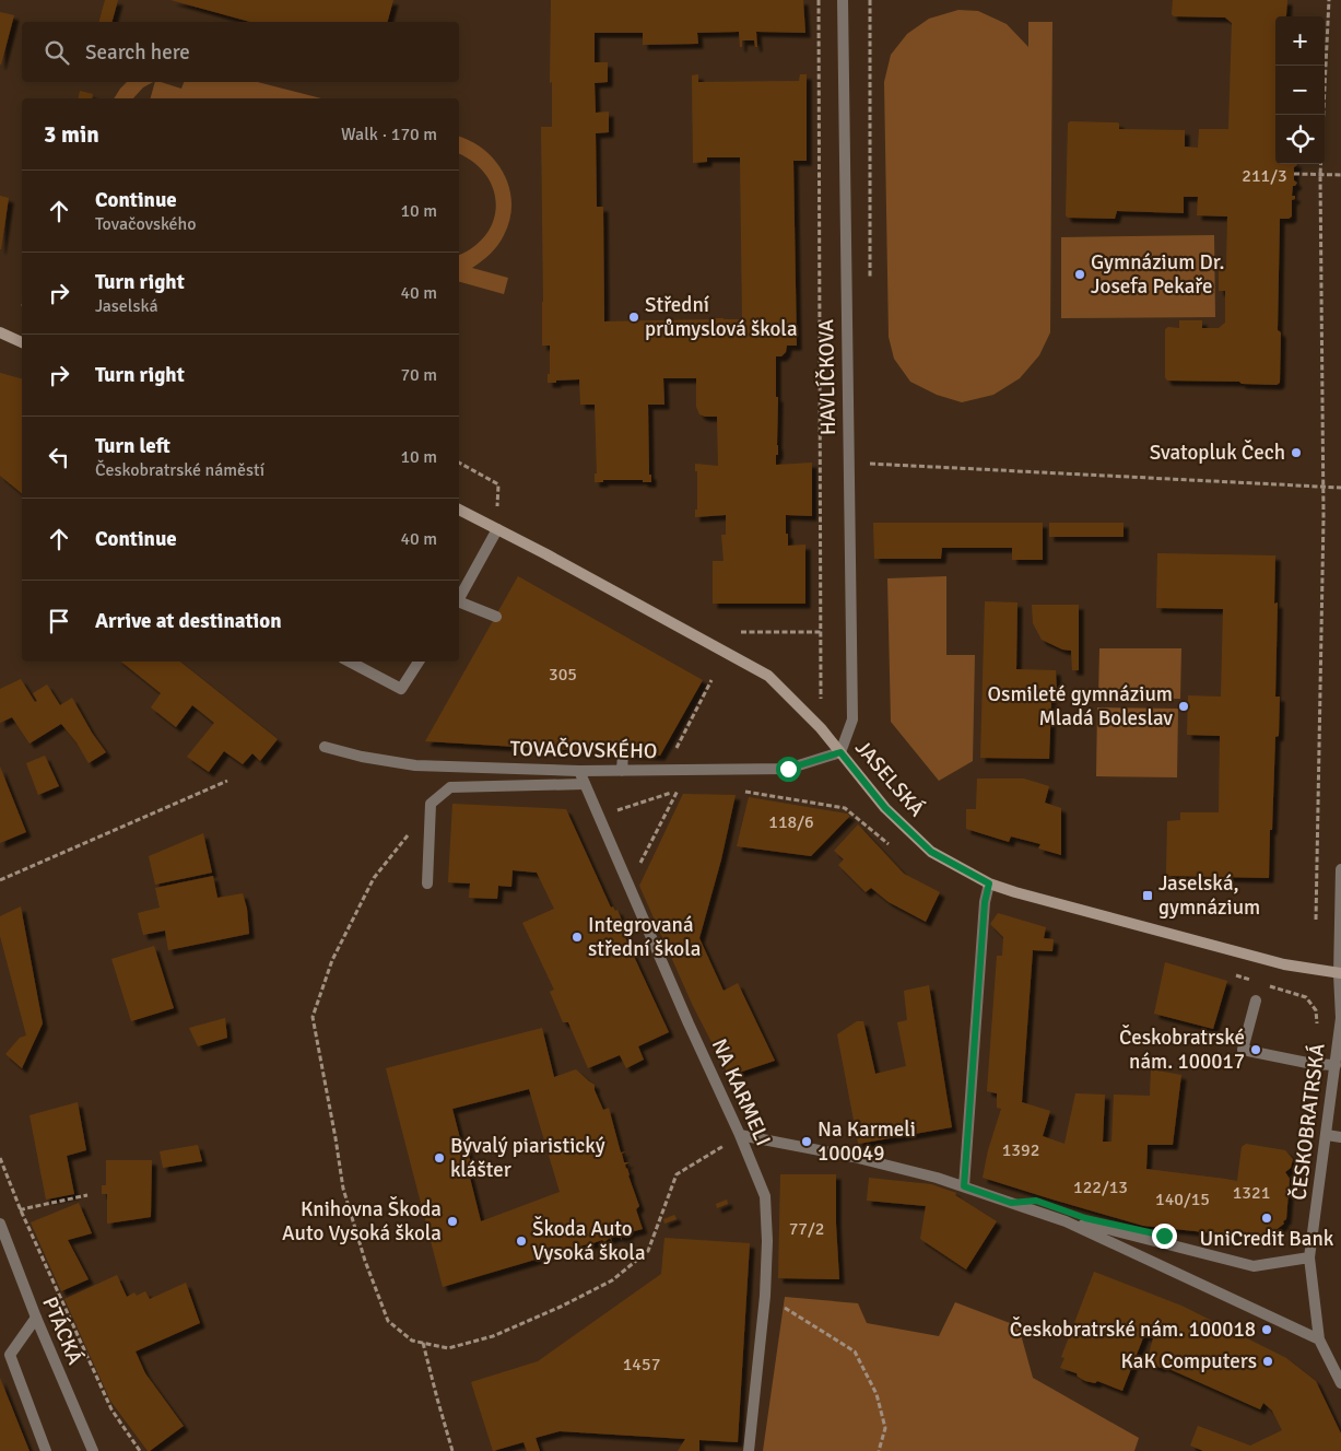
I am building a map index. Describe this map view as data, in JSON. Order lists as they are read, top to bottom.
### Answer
{
  "streets": {
    "street": [
      "HAVLÍČKOVA",
      "TOVAČOVSKÉHO",
      "JASELSKÁ",
      "NA KARMELI",
      "ČESKOBRATRSKÁ",
      "PTÁCKÁ"
    ]
  },
  "crossings": [
    ["HAVLÍČKOVA", "TOVAČOVSKÉHO"],
    ["HAVLÍČKOVA", "JASELSKÁ"],
    ["TOVAČOVSKÉHO", "JASELSKÁ"],
    ["TOVAČOVSKÉHO", "NA KARMELI"],
    ["JASELSKÁ", "ČESKOBRATRSKÁ"]
  ],
  "places": {
    "other": [
      "Gymnázium Dr. Josefa Pekaře",
      "Střední průmyslová škola",
      "Svatopluk Čech",
      "Osmileté gymnázium Mladá Boleslav",
      "Integrovaná střední škola",
      "Českobratrské nám. 100017",
      "Na Karmeli 100049",
      "Bývalý piaristický klášter",
      "UniCredit Bank",
      "Knihovna Škoda Auto Vysoká škola",
      "Škoda Auto Vysoká škola",
      "Českobratrské nám. 100018",
      "KaK Computers"
    ],
    "transit": ["Jaselská, gymnázium"]
  },
  "house_numbers": [
    "211/3",
    "305",
    "118/6",
    "1392",
    "122/13",
    "1321",
    "140/15",
    "77/2",
    "1457"
  ],
  "page": {
    "map_buttons": ["+", "−"],
    "search": "Search here",
    "heading": ["3 min", "Walk · 170 m"],
    "list": [
      ["Continue", "Tovačovského", "10 m"],
      ["Turn right", "Jaselská", "40 m"],
      ["Turn right", "70 m"],
      ["Turn left", "Českobratrské náměstí", "10 m"],
      ["Continue", "40 m"],
      "Arrive at destination"
    ]
  }
}
